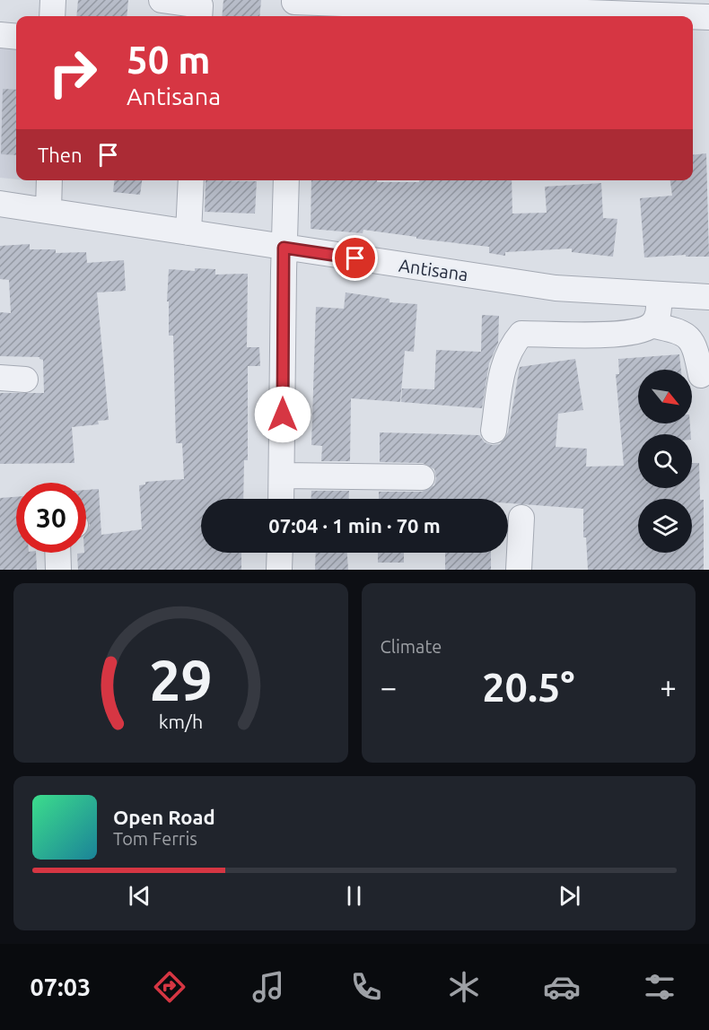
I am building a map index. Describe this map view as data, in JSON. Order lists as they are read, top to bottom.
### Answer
{
  "streets": {
    "street": ["Antisana"]
  },
  "north": "bottom right",
  "page": {
    "turn": ["50 m", "Antisana"],
    "then": "Then",
    "limit": "30",
    "trip": "07:04 · 1 min · 70 m",
    "tile": "Climate",
    "heat": ["−", "20.5°", "+"],
    "song": ["Open Road", "Tom Ferris"],
    "tabs": "07:03",
    "gauge": ["29", "km/h"]
  }
}
